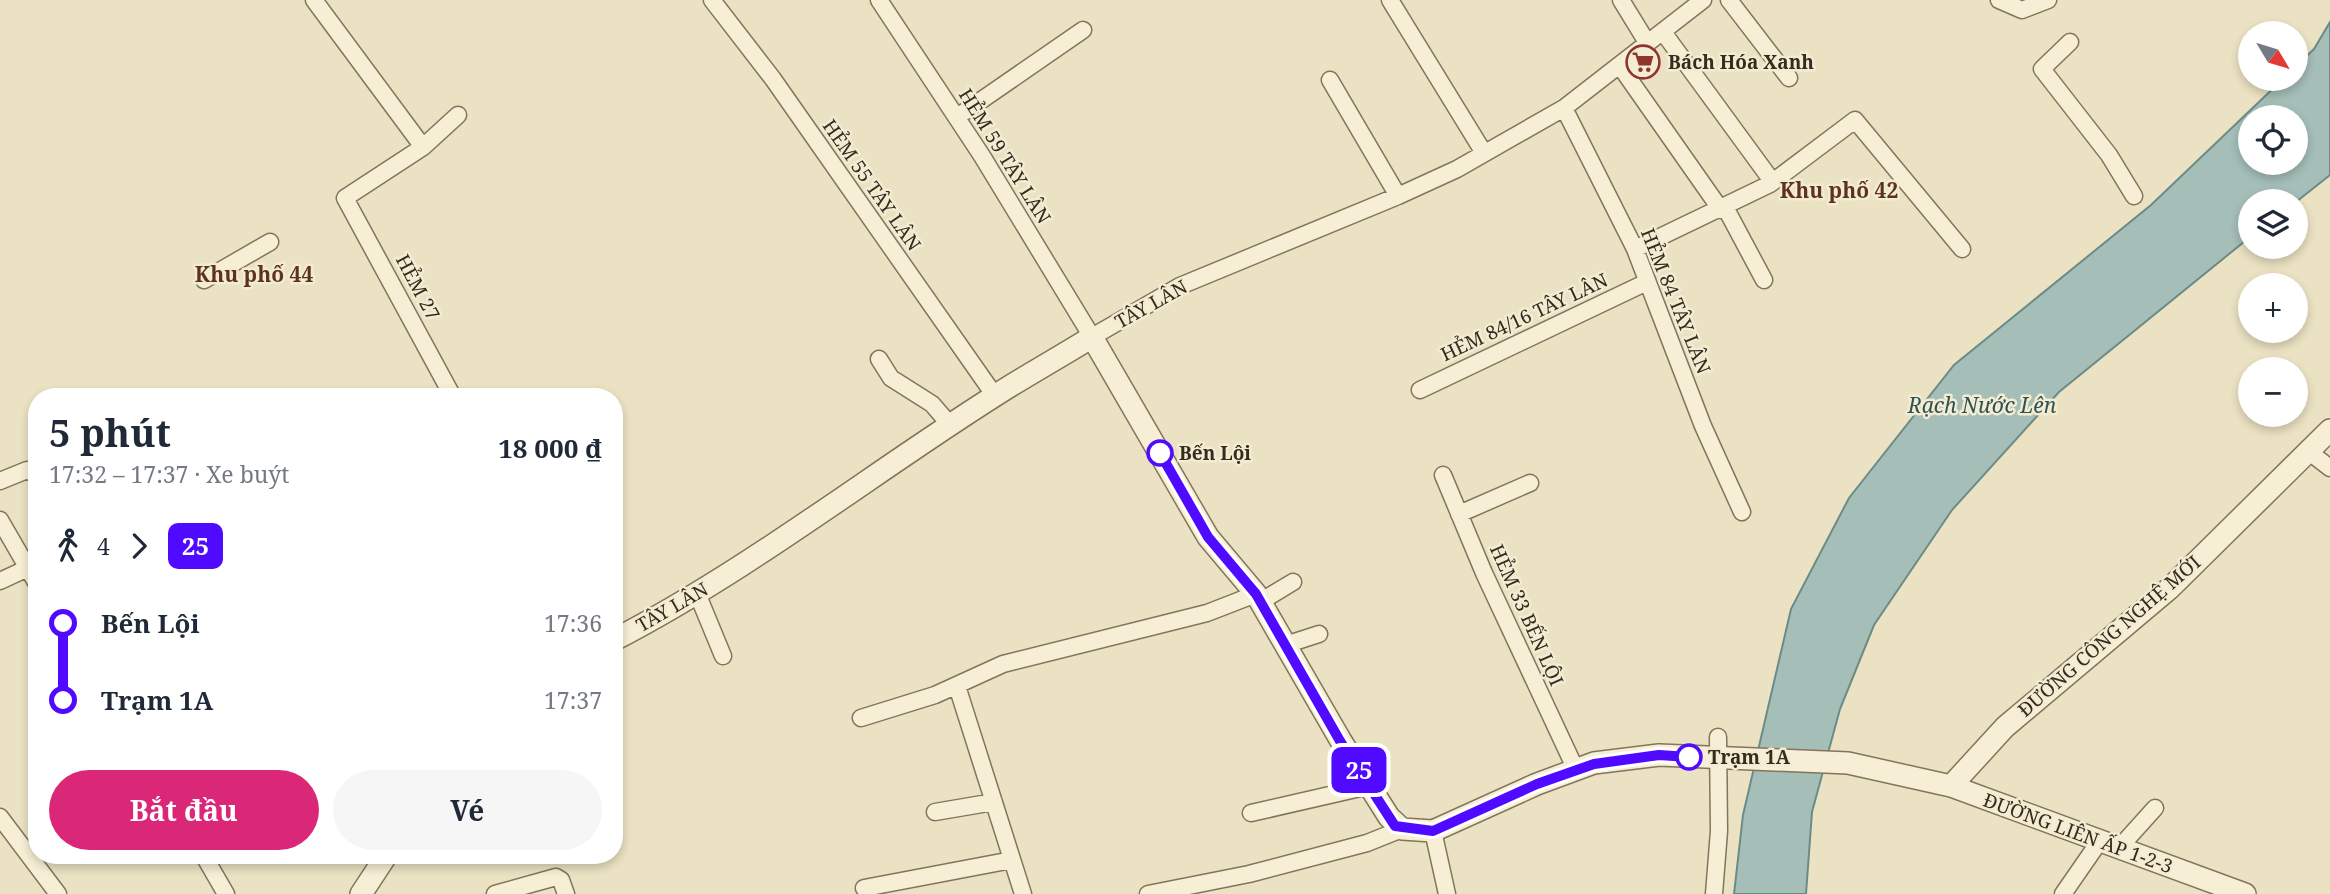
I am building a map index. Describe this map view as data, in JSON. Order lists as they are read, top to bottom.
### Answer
{
  "streets": {
    "street": [
      "HẺM 59 TÂY LÂN",
      "HẺM 55 TÂY LÂN",
      "HẺM 27",
      "HẺM 84 TÂY LÂN",
      "TÂY LÂN",
      "HẺM 84/16 TÂY LÂN",
      "HẺM 33 BẾN LỘI",
      "ĐƯỜNG CÔNG NGHỆ MỚI",
      "ĐƯỜNG LIÊN ẤP 1-2-3"
    ]
  },
  "crossings": [
    ["HẺM 59 TÂY LÂN", "TÂY LÂN"],
    ["HẺM 55 TÂY LÂN", "TÂY LÂN"],
    ["HẺM 84 TÂY LÂN", "TÂY LÂN"],
    ["HẺM 84 TÂY LÂN", "HẺM 84/16 TÂY LÂN"],
    ["HẺM 33 BẾN LỘI", "ĐƯỜNG LIÊN ẤP 1-2-3"],
    ["ĐƯỜNG CÔNG NGHỆ MỚI", "ĐƯỜNG LIÊN ẤP 1-2-3"]
  ],
  "districts": ["Khu phố 42", "Khu phố 44"],
  "water": ["Rạch Nước Lên"],
  "places": {
    "supermarket": ["Bách Hóa Xanh"],
    "other": ["Bến Lội", "Trạm 1A"]
  },
  "lines": ["bus line 25"],
  "north": "bottom right",
  "page": {
    "on_map": "25",
    "map_buttons": ["+", "−"],
    "heading": ["5 phút", "17:32 – 17:37 · Xe buýt", "18 000 ₫"],
    "legs": ["4", "25"],
    "list": [
      {
        "name": "Bến Lội",
        "value": "17:36"
      },
      {
        "name": "Trạm 1A",
        "value": "17:37"
      }
    ],
    "buttons": ["Bắt đầu", "Vé"]
  }
}
